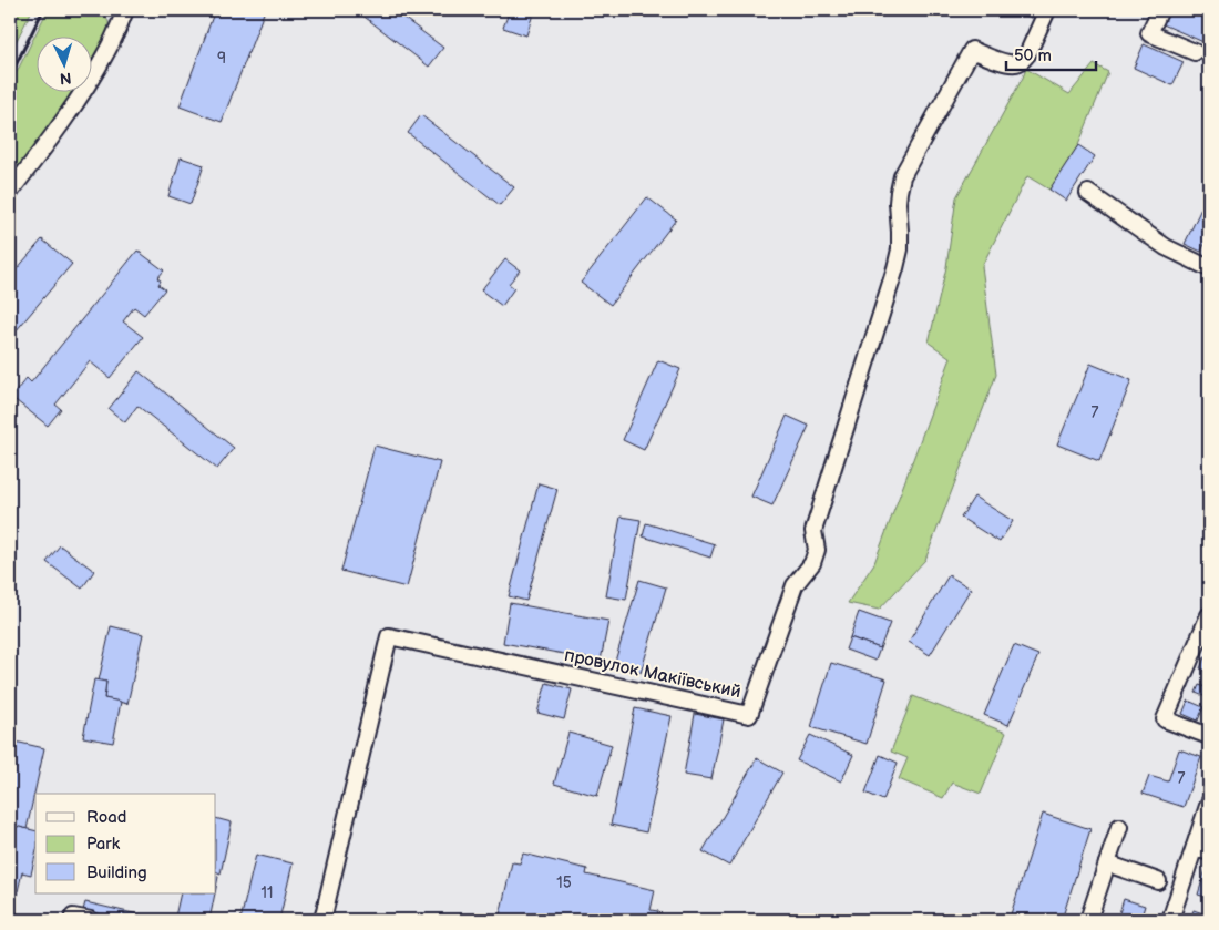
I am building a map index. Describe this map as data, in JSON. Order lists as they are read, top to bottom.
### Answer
{
  "streets": {
    "street": ["провулок Макіївський"]
  },
  "house_numbers": [
    "9",
    "7",
    "7",
    "15",
    "11"
  ],
  "legend": ["Road", "Park", "Building"],
  "scale_bar": "50 m",
  "north": "bottom"
}
